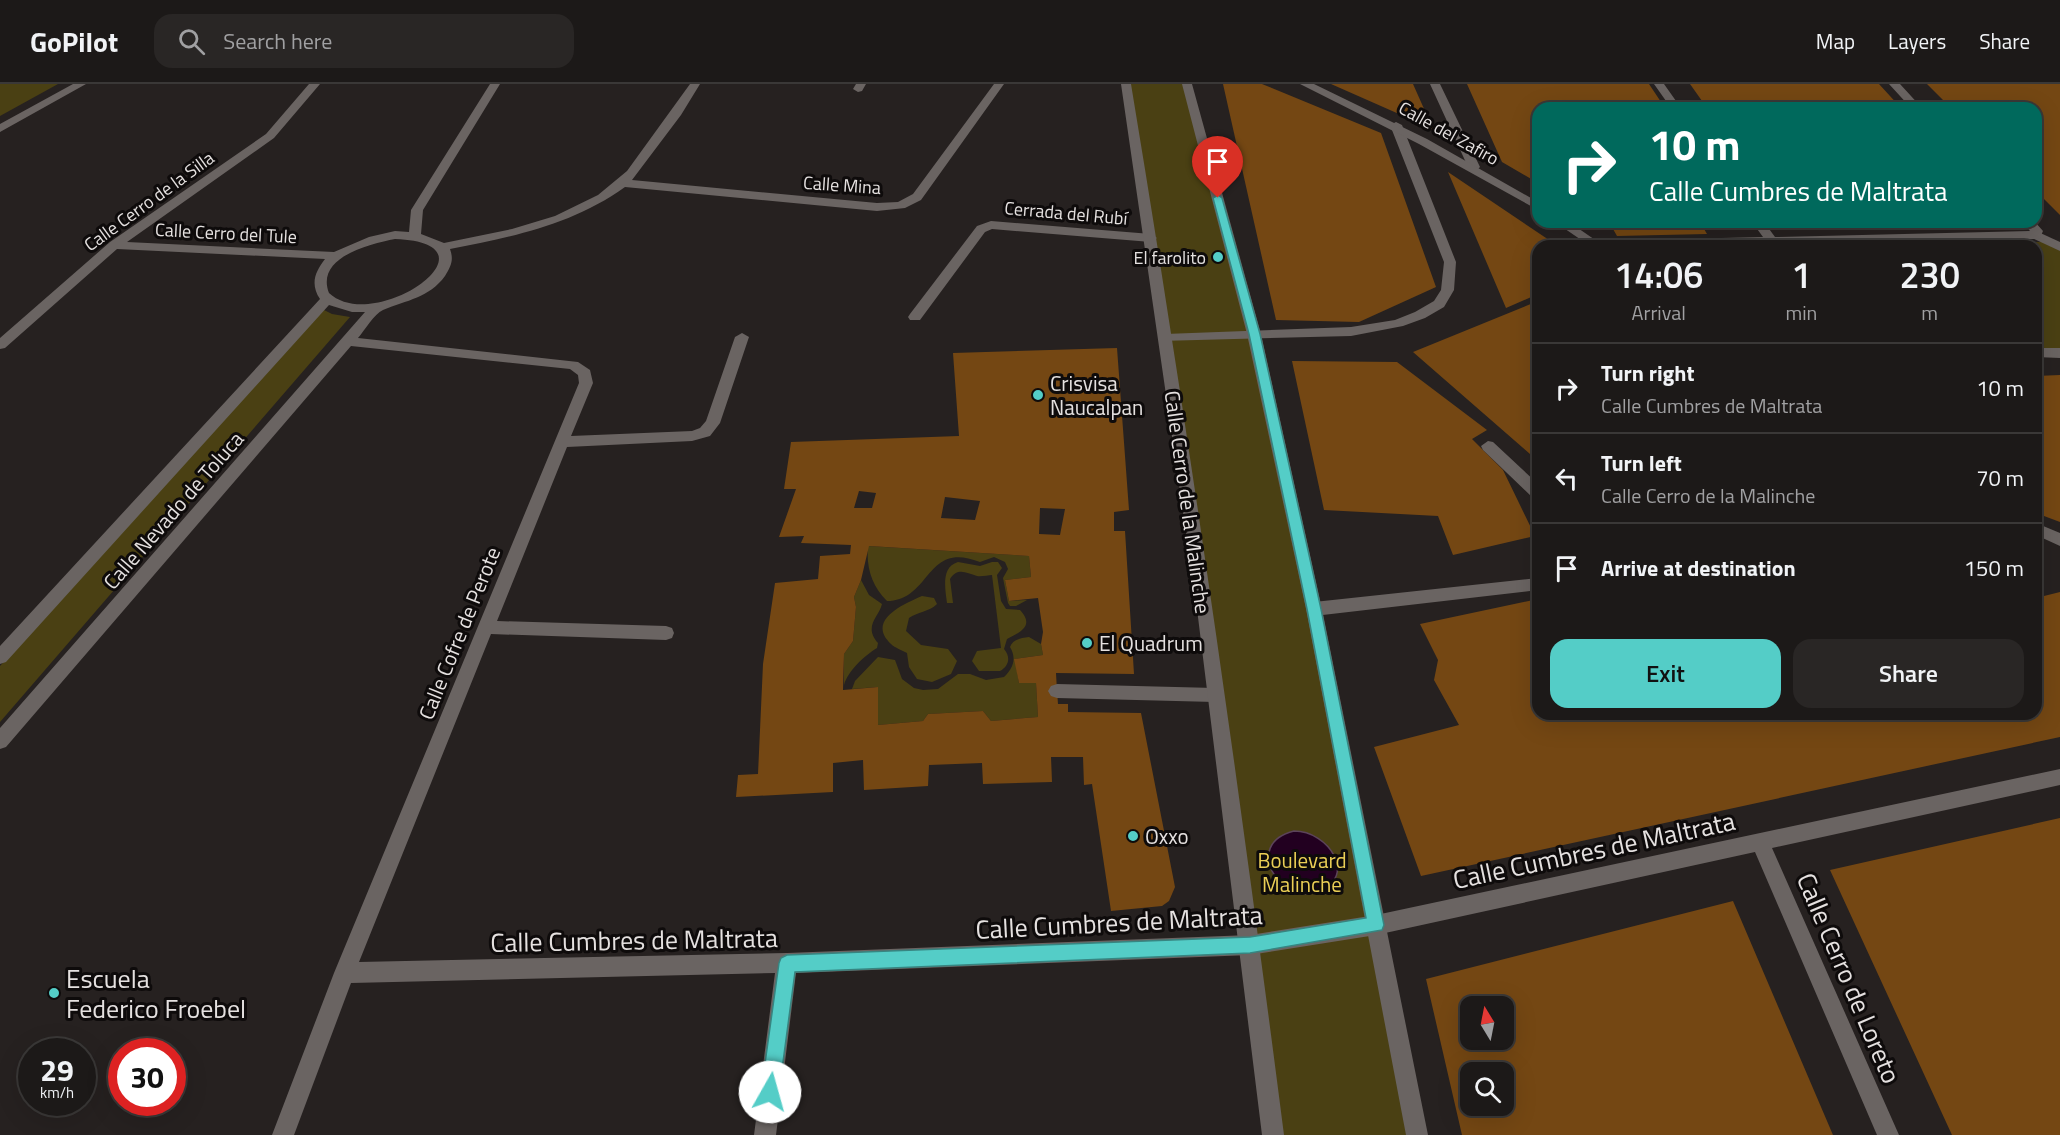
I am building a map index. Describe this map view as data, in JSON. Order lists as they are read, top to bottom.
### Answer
{
  "streets": {
    "street": [
      "Calle del Zafiro",
      "Calle Mina",
      "Calle Cerro de la Silla",
      "Cerrada del Rubí",
      "Calle Cerro del Tule",
      "Calle Cerro de la Malinche",
      "Calle Nevado de Toluca",
      "Calle Cofre de Perote",
      "Calle Cumbres de Maltrata",
      "Calle Cerro de Loreto"
    ]
  },
  "crossings": [
    ["Calle Cerro de la Silla", "Calle Cerro del Tule"],
    ["Cerrada del Rubí", "Calle Cerro de la Malinche"],
    ["Calle Cerro de la Malinche", "Calle Cumbres de Maltrata"],
    ["Calle Nevado de Toluca", "Calle Cofre de Perote"],
    ["Calle Cofre de Perote", "Calle Cumbres de Maltrata"],
    ["Calle Cumbres de Maltrata", "Calle Cerro de Loreto"]
  ],
  "parks": ["Boulevard Malinche"],
  "places": [
    "El farolito",
    "Crisvisa Naucalpan",
    "El Quadrum",
    "Oxxo",
    "Escuela Federico Froebel"
  ],
  "north": "top",
  "page": {
    "header": "GoPilot",
    "search": "Search here",
    "nav": ["Map", "Layers", "Share"],
    "turn": ["10 m", "Calle Cumbres de Maltrata"],
    "eta": [
      "14:06",
      "Arrival",
      "1",
      "min",
      "230",
      "m"
    ],
    "list": [
      {
        "name": "Turn right",
        "note": "Calle Cumbres de Maltrata",
        "value": "10 m"
      },
      {
        "name": "Turn left",
        "note": "Calle Cerro de la Malinche",
        "value": "70 m"
      },
      {
        "name": "Arrive at destination",
        "value": "150 m"
      }
    ],
    "buttons": ["Exit", "Share"],
    "speed": "29 km/h",
    "limit": "30"
  }
}
